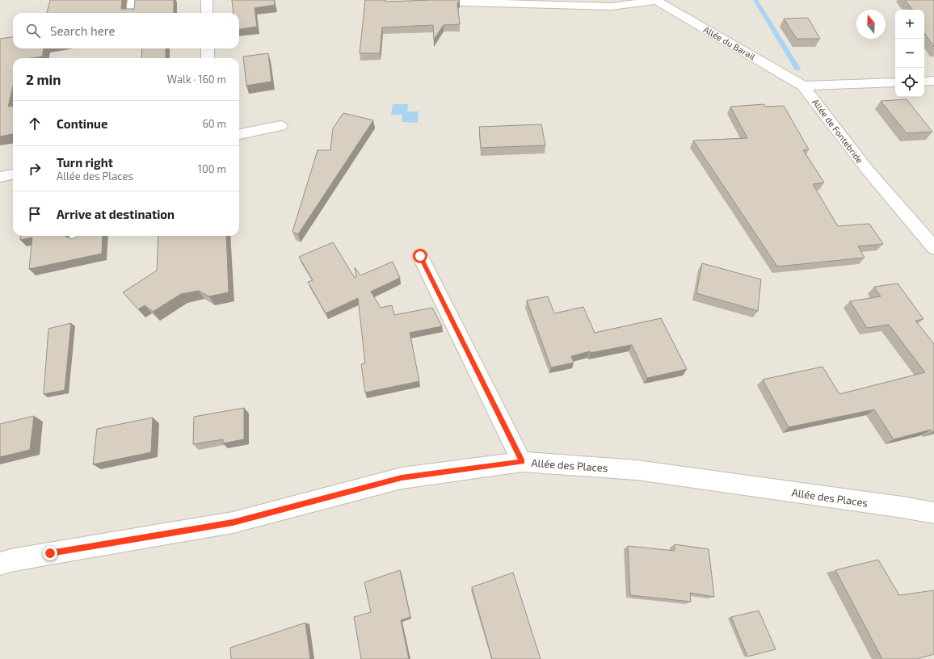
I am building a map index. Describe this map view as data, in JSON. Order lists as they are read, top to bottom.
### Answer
{
  "streets": {
    "street": ["Allée du Barail", "Allée de Fontebride", "Allée des Places"]
  },
  "crossings": [
    ["Allée du Barail", "Allée de Fontebride"]
  ],
  "north": "top",
  "page": {
    "map_buttons": ["+", "−"],
    "search": "Search here",
    "heading": ["2 min", "Walk · 160 m"],
    "list": [
      ["Continue", "60 m"],
      ["Turn right", "Allée des Places", "100 m"],
      "Arrive at destination"
    ]
  }
}
